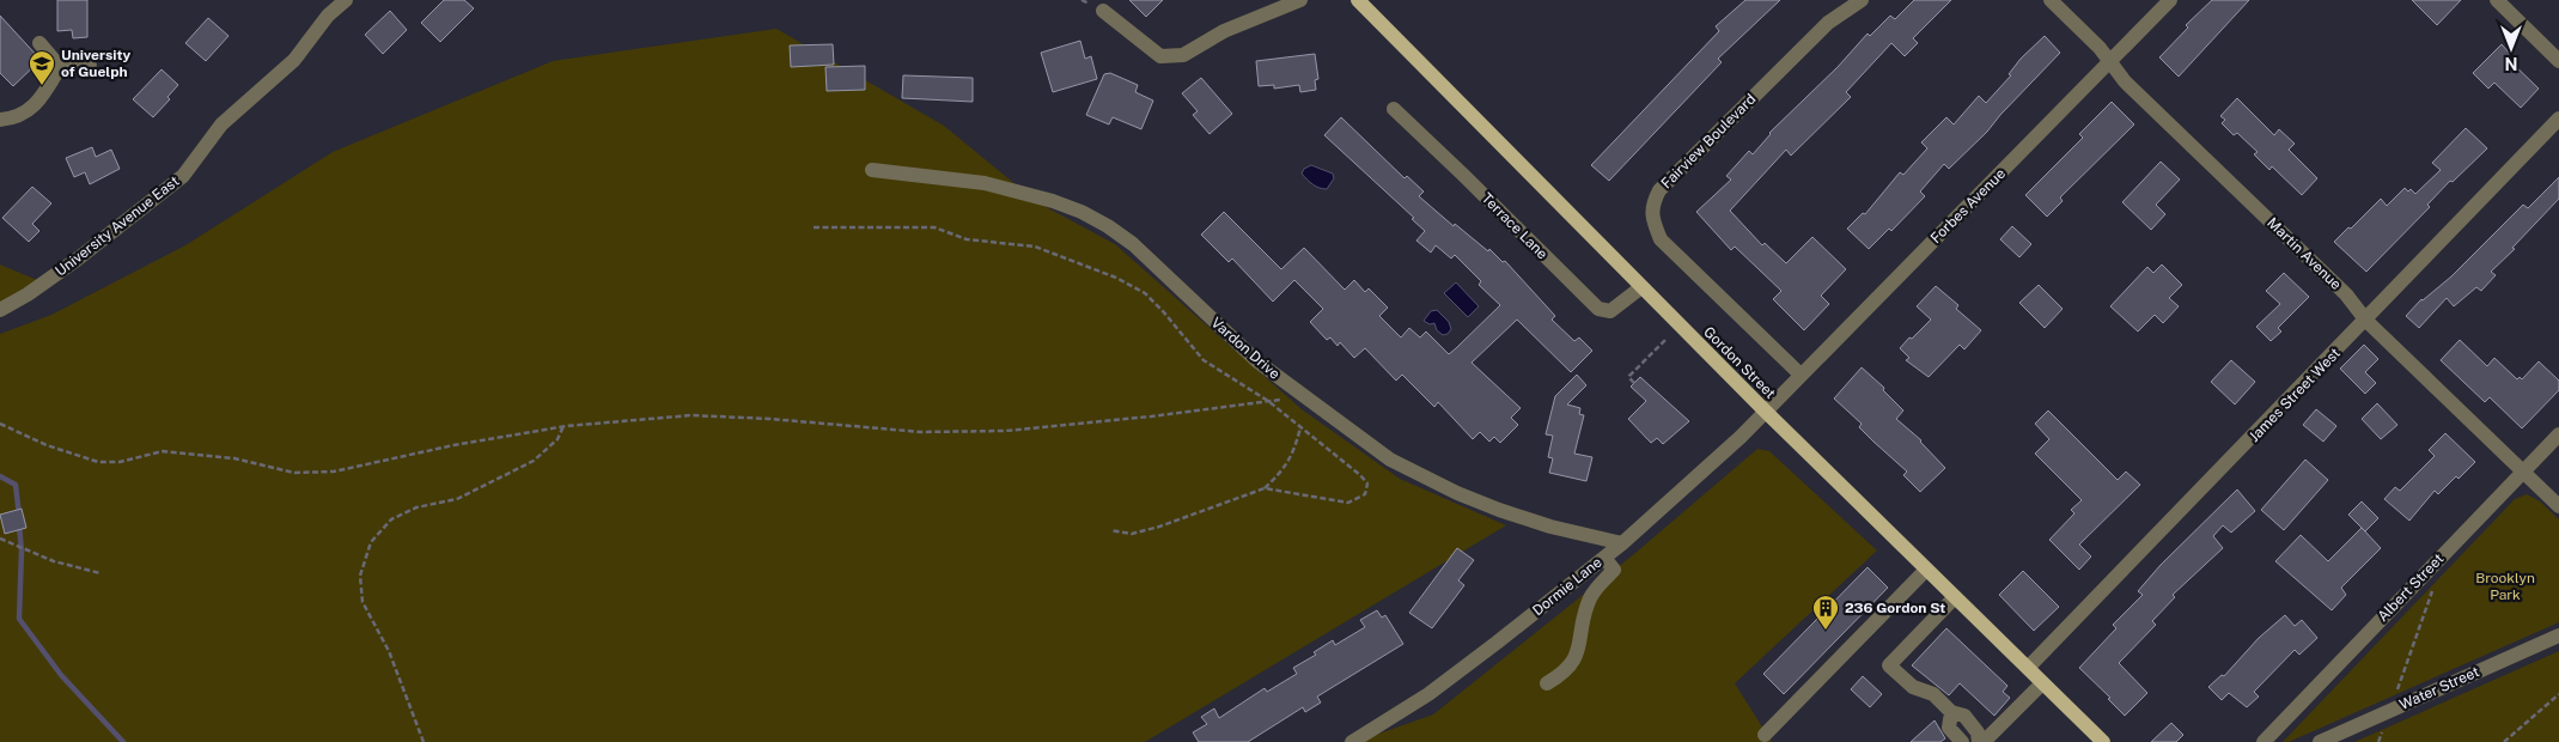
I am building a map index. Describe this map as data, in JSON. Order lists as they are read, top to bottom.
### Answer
{
  "streets": {
    "main road": ["Gordon Street"],
    "street": [
      "Fairview Boulevard",
      "Forbes Avenue",
      "University Avenue East",
      "Terrace Lane",
      "Martin Avenue",
      "Vardon Drive",
      "James Street West",
      "Dormie Lane",
      "Albert Street",
      "Water Street"
    ]
  },
  "crossings": [
    ["Fairview Boulevard", "Forbes Avenue"],
    ["Forbes Avenue", "Martin Avenue"],
    ["Forbes Avenue", "Gordon Street"],
    ["Forbes Avenue", "Dormie Lane"],
    ["Terrace Lane", "Gordon Street"],
    ["Martin Avenue", "James Street West"],
    ["Martin Avenue", "Albert Street"],
    ["Vardon Drive", "Dormie Lane"],
    ["Gordon Street", "James Street West"],
    ["Gordon Street", "Dormie Lane"]
  ],
  "parks": ["Brooklyn Park"],
  "places": {
    "school or university": ["University of Guelph"],
    "building": ["236 Gordon St"]
  },
  "north": "bottom"
}
